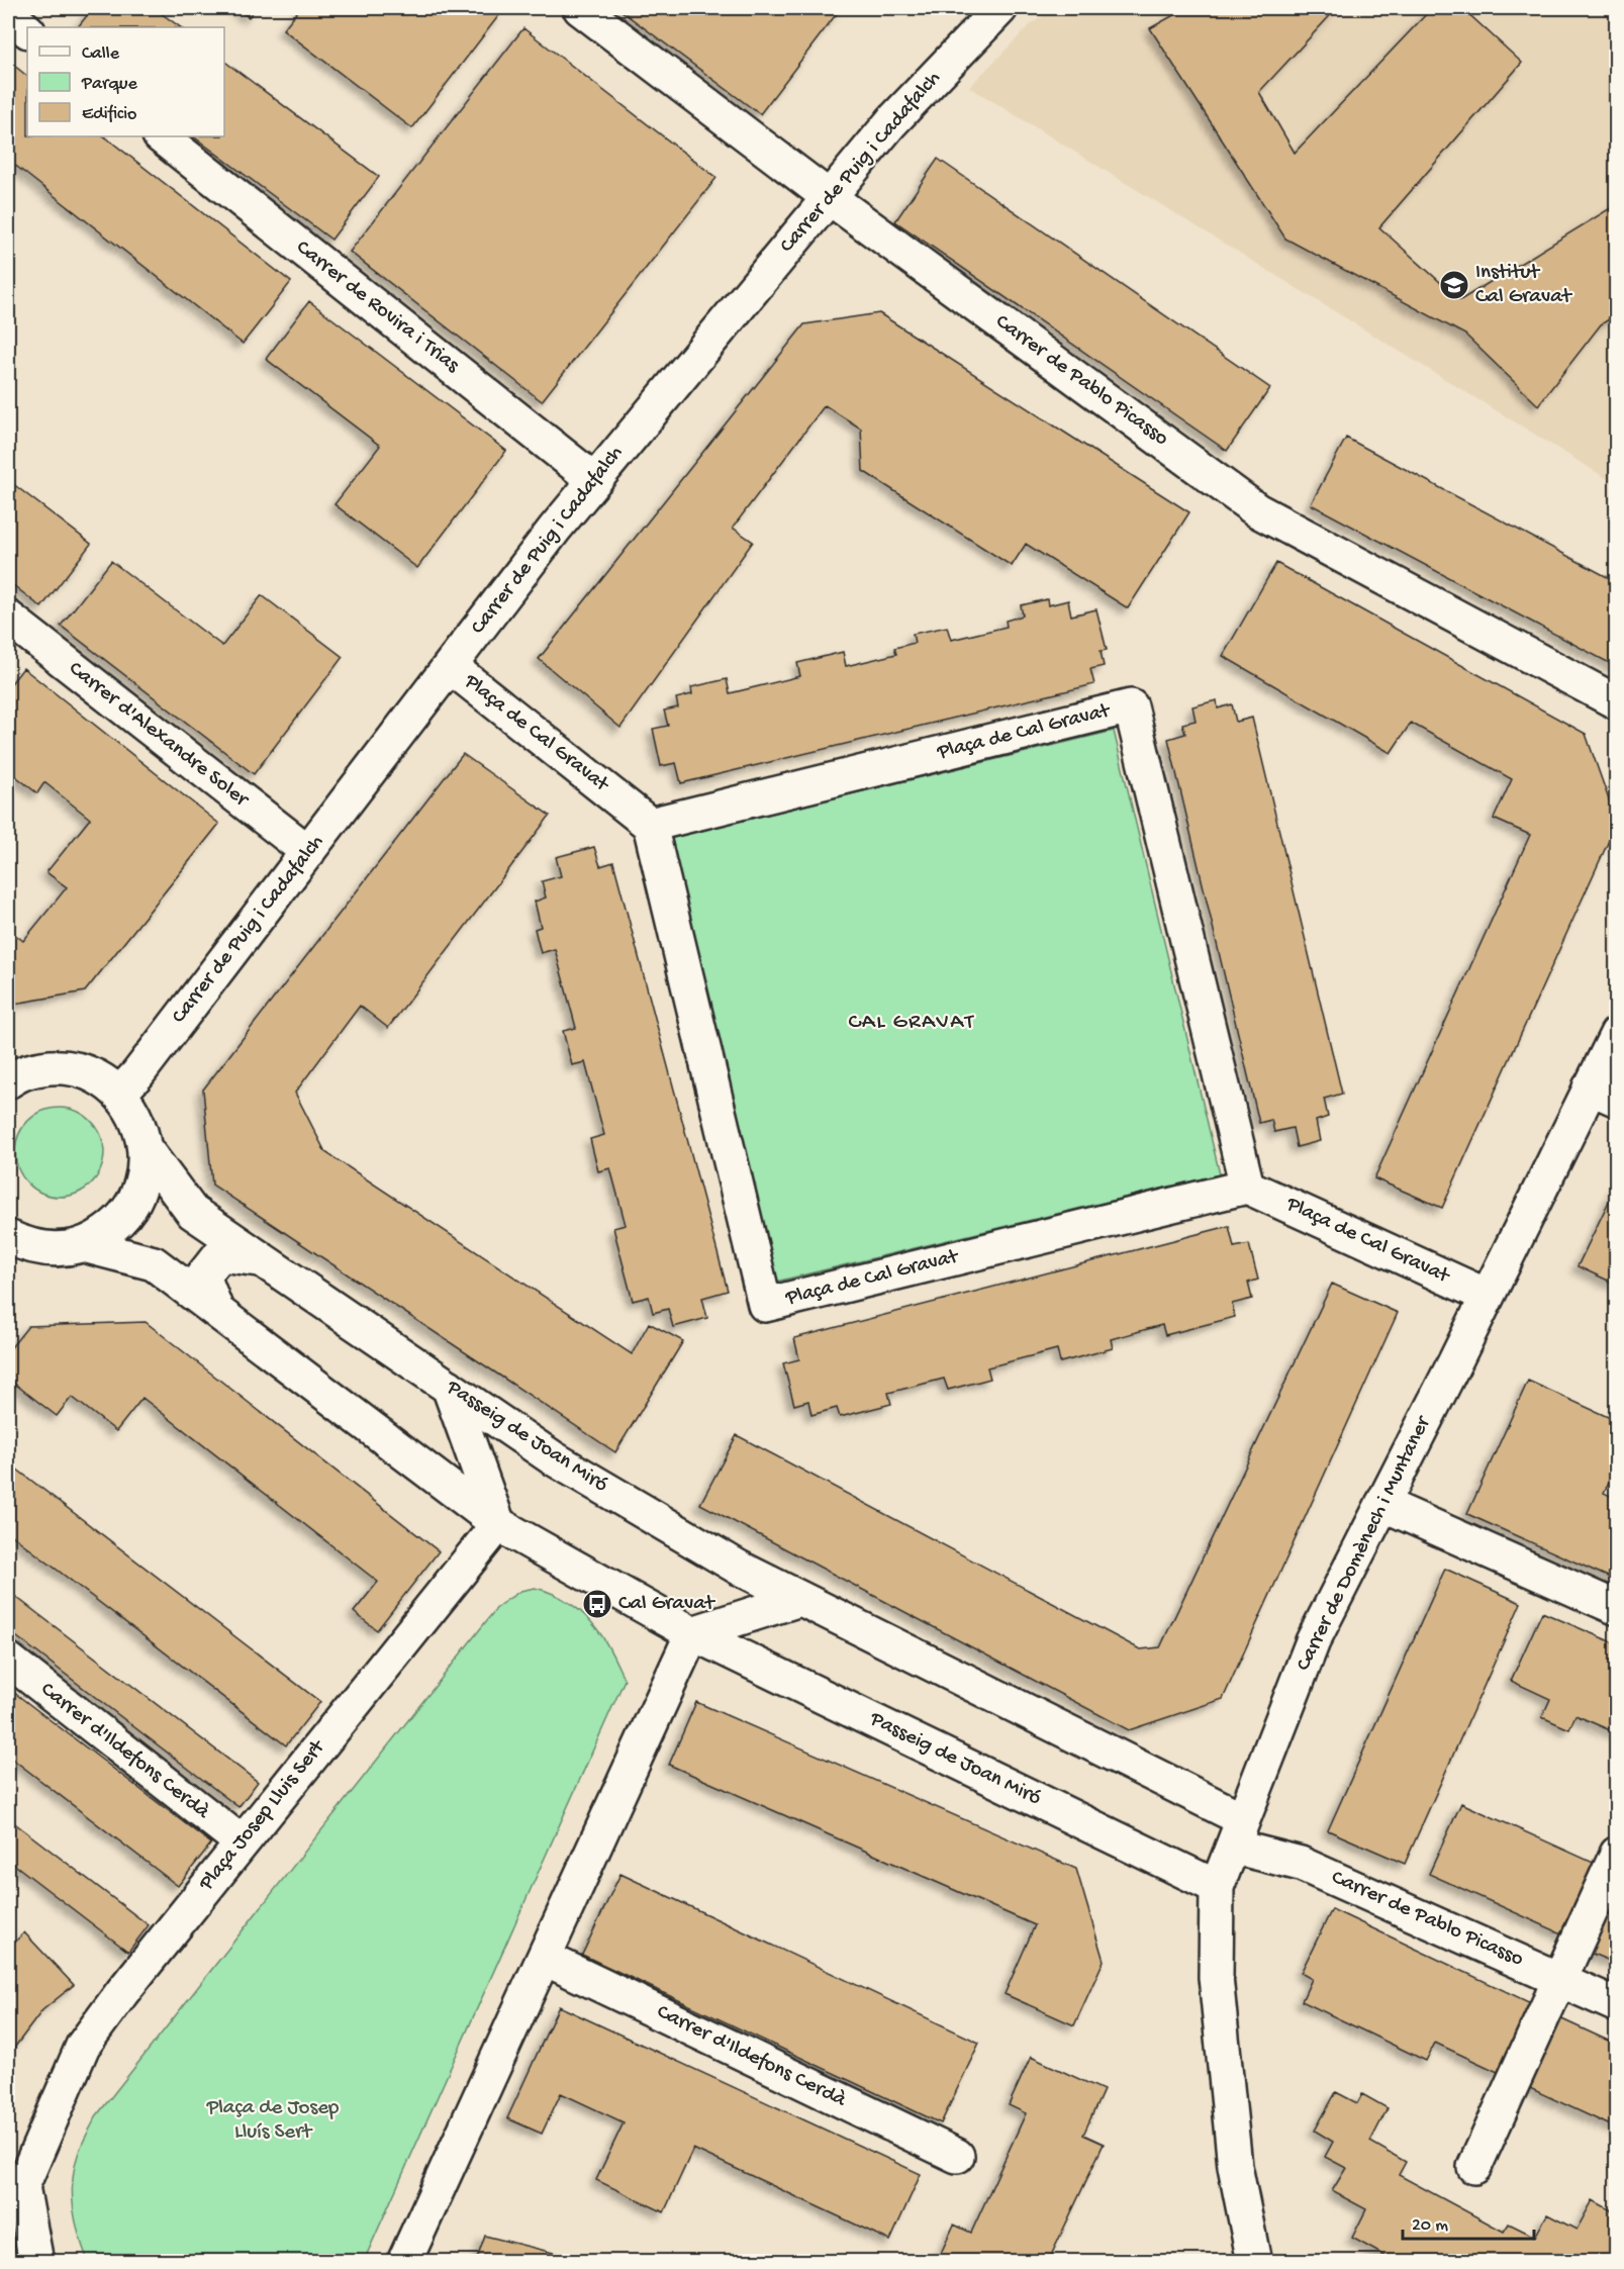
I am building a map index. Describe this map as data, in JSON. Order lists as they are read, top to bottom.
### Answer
{
  "streets": {
    "street": [
      "Carrer de Puig i Cadafalch",
      "Carrer de Rovira i Trias",
      "Carrer de Pablo Picasso",
      "Plaça de Cal Gravat",
      "Carrer d'Alexandre Soler",
      "Passeig de Joan Miró",
      "Carrer de Domènech i Muntaner",
      "Carrer d'Ildefons Cerdà",
      "Plaça Josep Lluis Sert"
    ]
  },
  "crossings": [
    ["Carrer de Puig i Cadafalch", "Carrer de Rovira i Trias"],
    ["Carrer de Puig i Cadafalch", "Carrer de Pablo Picasso"],
    ["Carrer de Puig i Cadafalch", "Plaça de Cal Gravat"],
    ["Carrer de Puig i Cadafalch", "Carrer d'Alexandre Soler"],
    ["Carrer de Puig i Cadafalch", "Passeig de Joan Miró"],
    ["Carrer de Pablo Picasso", "Passeig de Joan Miró"],
    ["Carrer de Pablo Picasso", "Carrer de Domènech i Muntaner"],
    ["Plaça de Cal Gravat", "Carrer de Domènech i Muntaner"],
    ["Passeig de Joan Miró", "Carrer de Domènech i Muntaner"],
    ["Passeig de Joan Miró", "Plaça Josep Lluis Sert"],
    ["Carrer d'Ildefons Cerdà", "Plaça Josep Lluis Sert"]
  ],
  "districts": ["CAL GRAVAT"],
  "parks": ["Plaça de Josep Lluís Sert"],
  "places": {
    "school or university": ["Institut Cal Gravat"],
    "bus stop": ["Cal Gravat"]
  },
  "legend": ["Calle", "Parque", "Edificio"],
  "scale_bar": "20 m"
}
